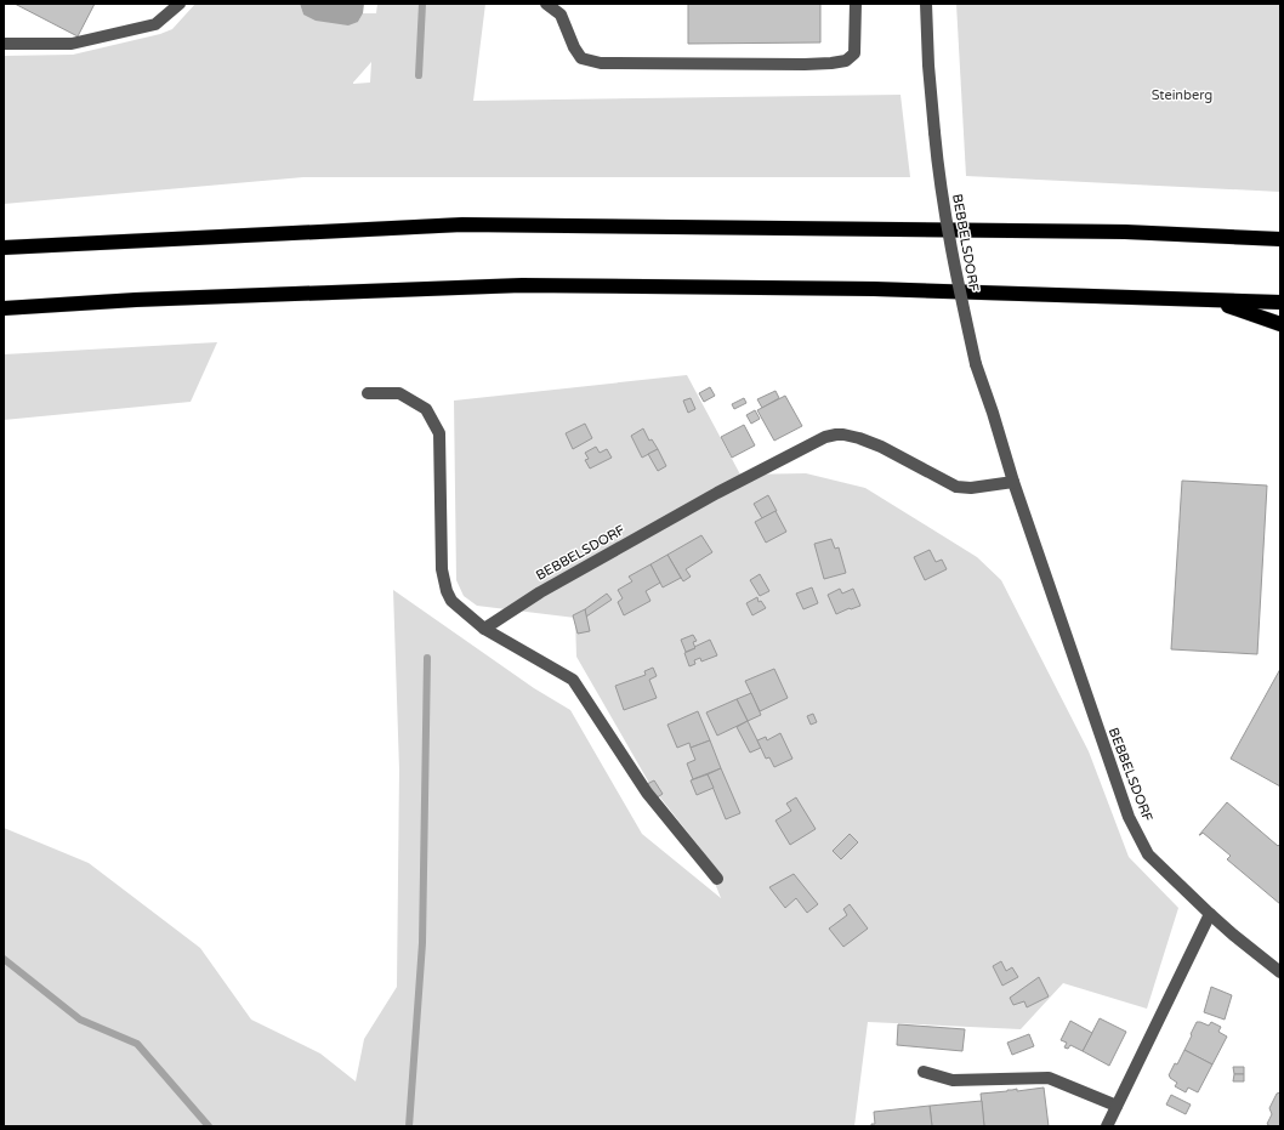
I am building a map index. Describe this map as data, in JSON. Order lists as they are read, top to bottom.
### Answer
{
  "streets": {
    "street": ["BEBBELSDORF"]
  },
  "parks": ["Steinberg"]
}
